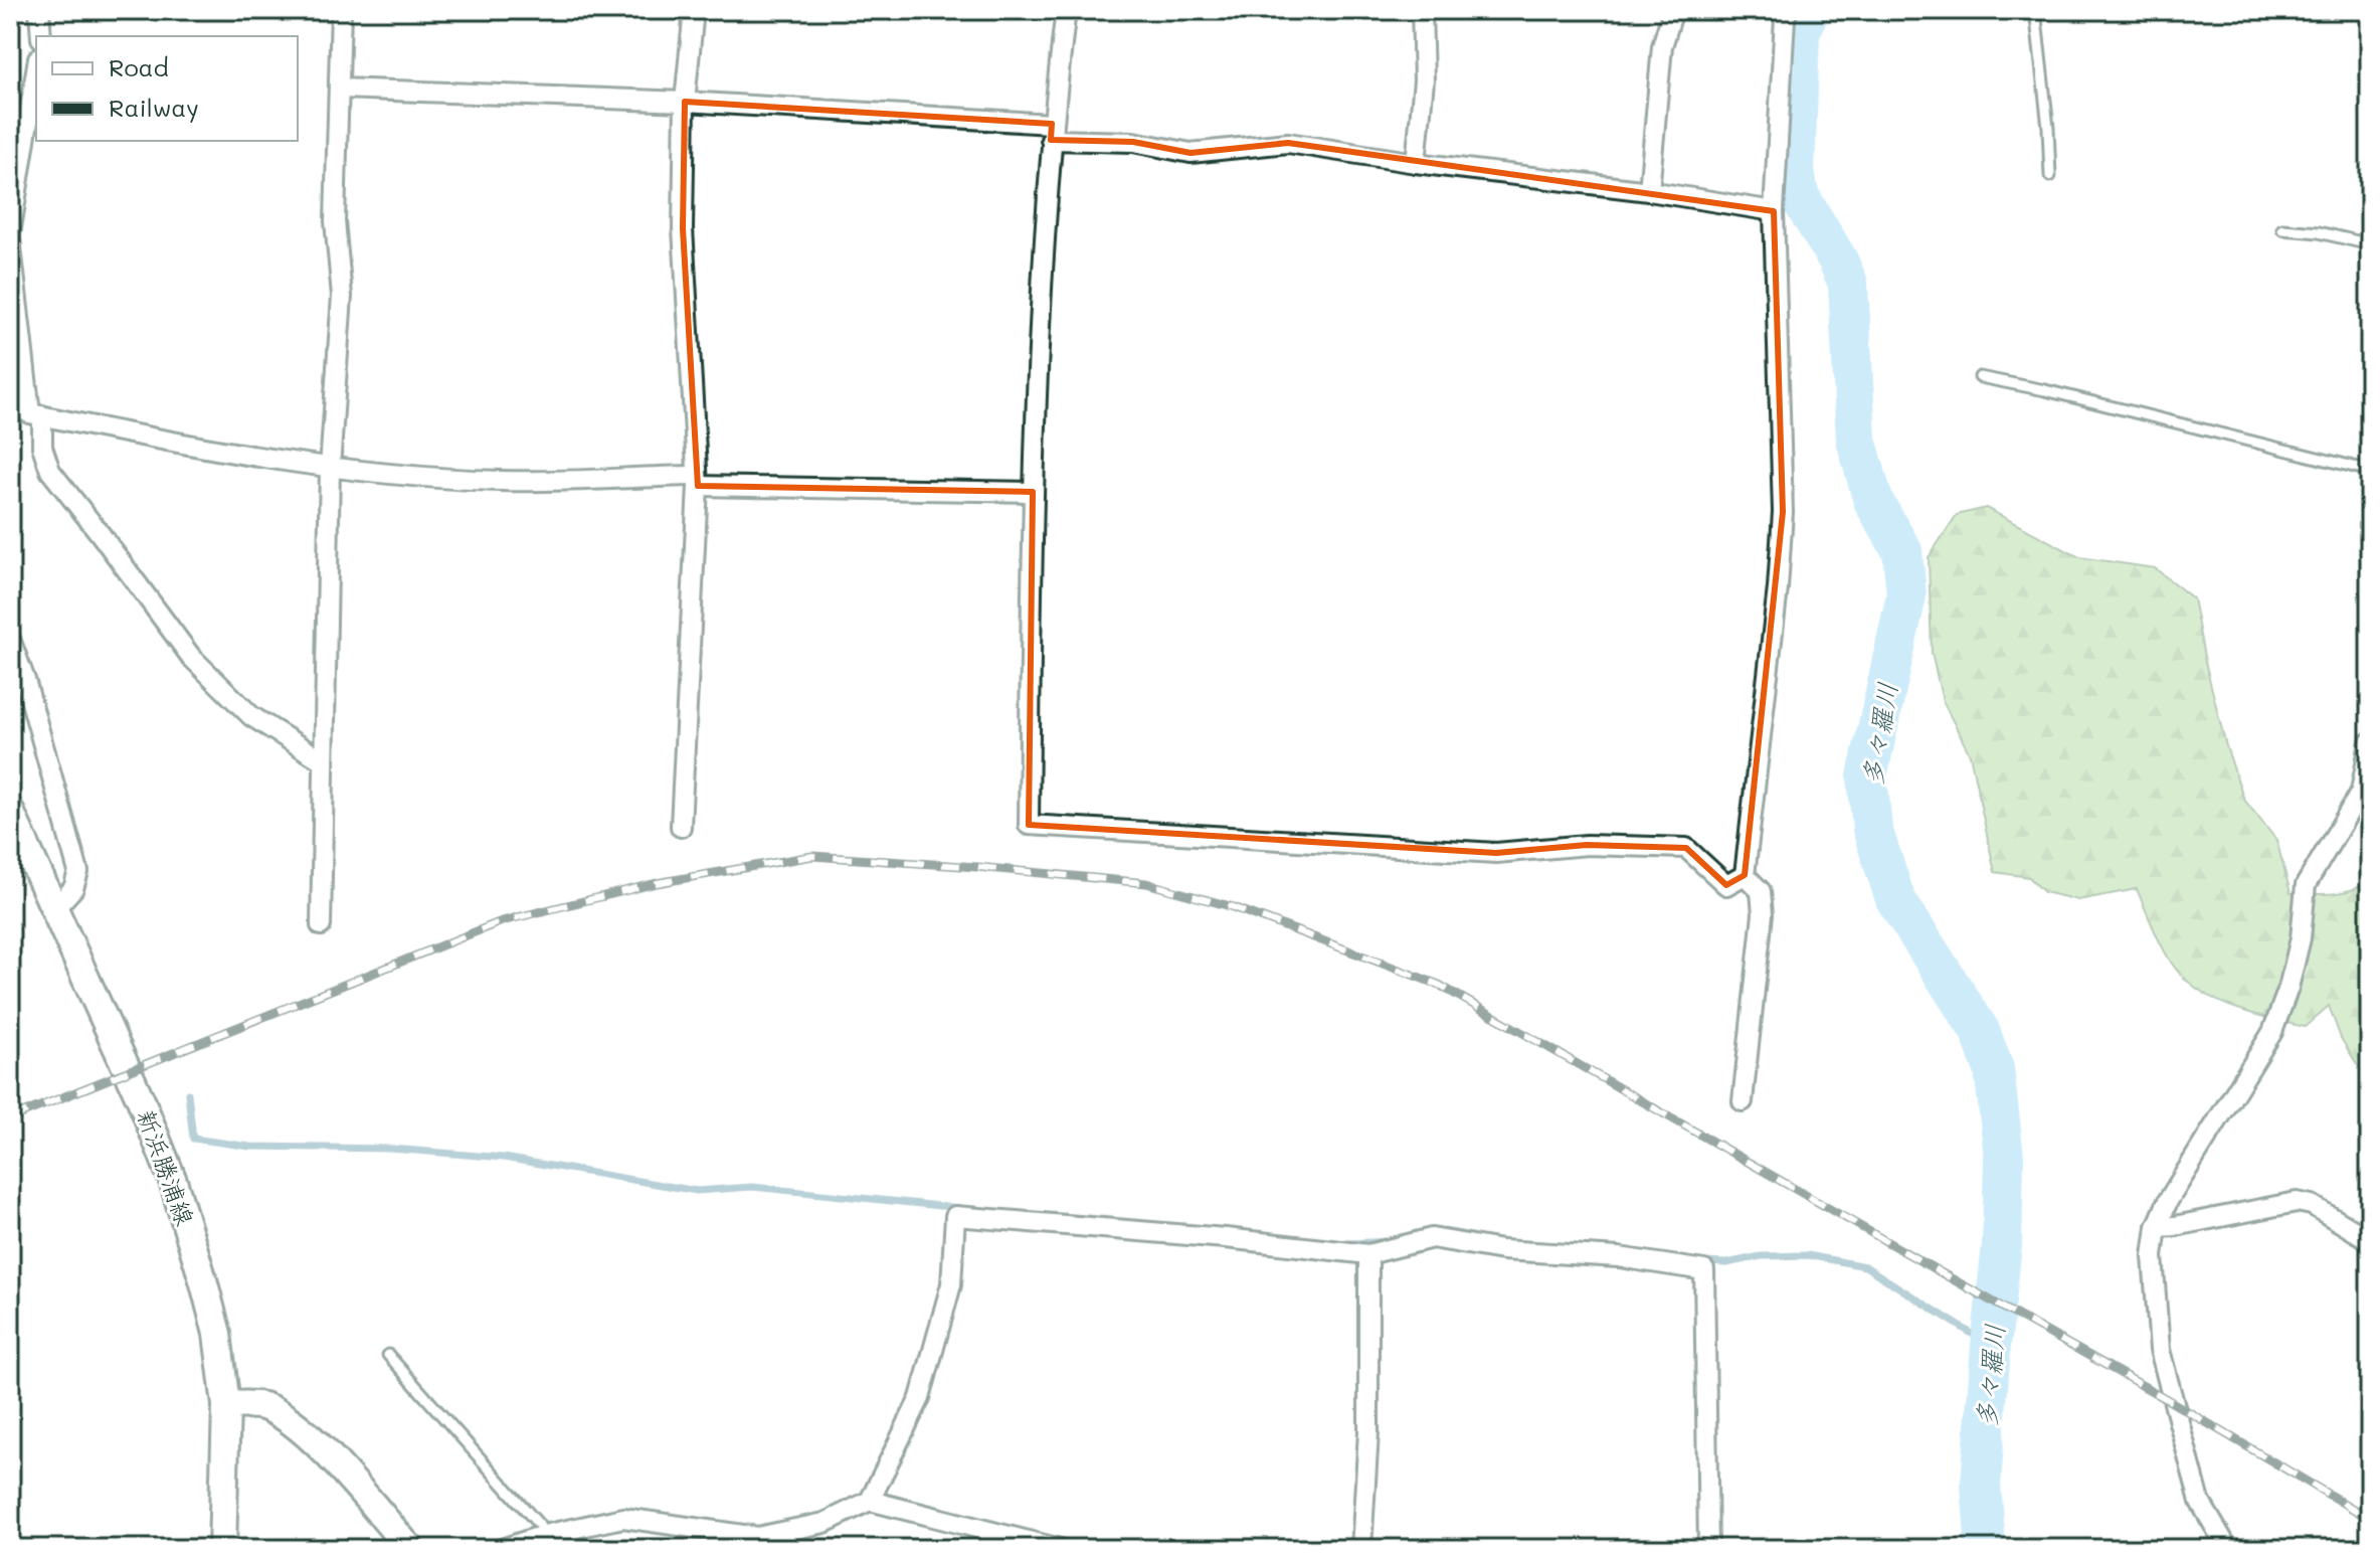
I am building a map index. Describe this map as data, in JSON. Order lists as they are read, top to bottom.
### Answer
{
  "streets": {
    "main road": ["新浜勝浦線"]
  },
  "water": ["多々羅川"],
  "legend": ["Road", "Railway"]
}
